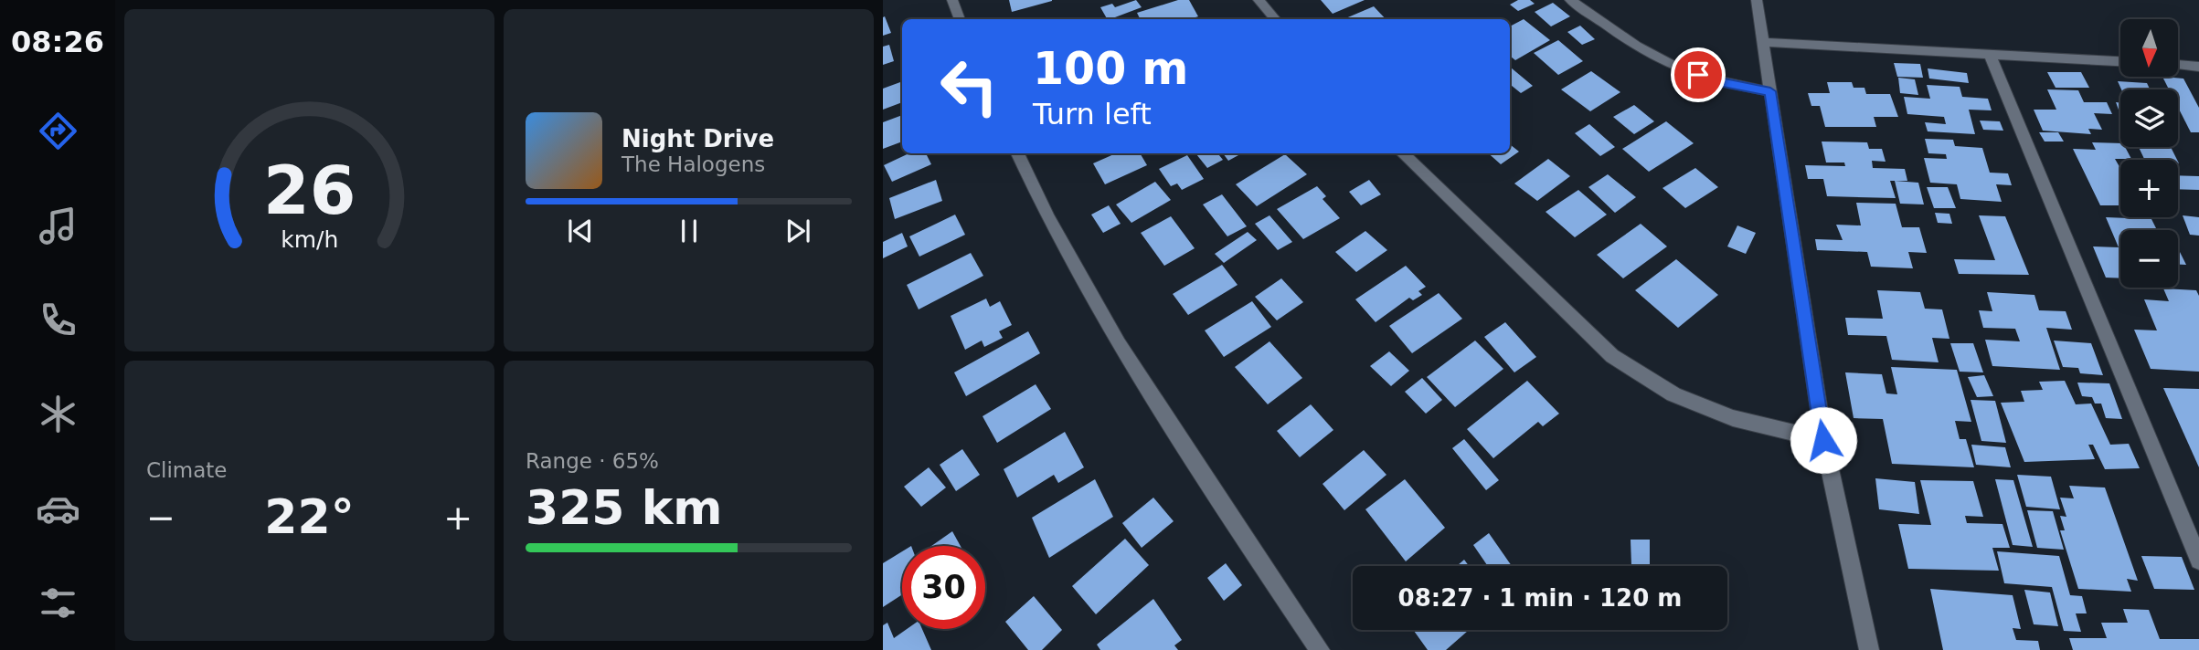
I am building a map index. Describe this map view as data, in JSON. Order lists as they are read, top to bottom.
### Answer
{
  "north": "bottom",
  "page": {
    "tabs": "08:26",
    "map_buttons": ["+", "−"],
    "turn": ["100 m", "Turn left"],
    "song": ["Night Drive", "The Halogens"],
    "tile": [
      "Climate",
      ["Range · 65%", "325 km"]
    ],
    "heat": ["−", "22°", "+"],
    "limit": "30",
    "trip": "08:27 · 1 min · 120 m",
    "gauge": ["26", "km/h"]
  }
}
